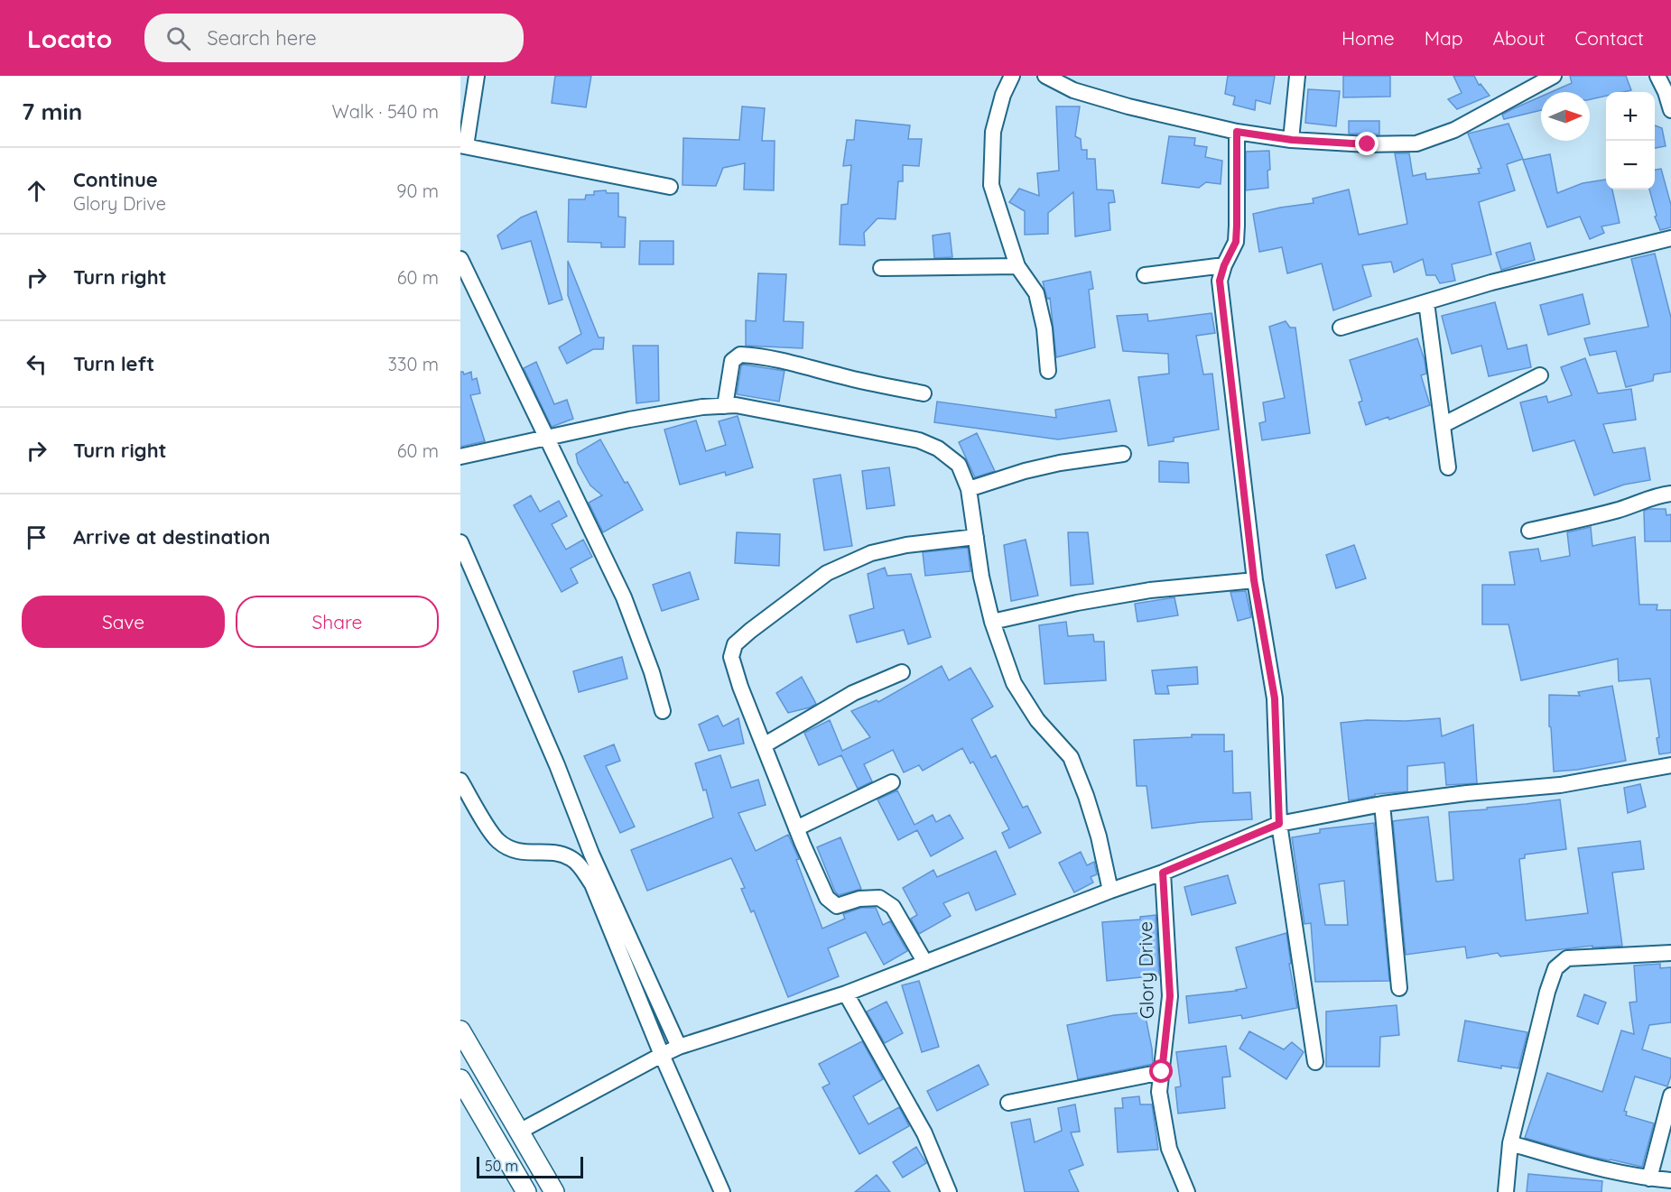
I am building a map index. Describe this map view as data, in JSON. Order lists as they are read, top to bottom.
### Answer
{
  "streets": {
    "street": ["Glory Drive"]
  },
  "scale_bar": "50 m",
  "north": "right",
  "page": {
    "header": "Locato",
    "search": "Search here",
    "nav": [
      "Home",
      "Map",
      "About",
      "Contact"
    ],
    "heading": ["7 min", "Walk · 540 m"],
    "map_buttons": ["+", "−"],
    "list": [
      ["Continue", "Glory Drive", "90 m"],
      ["Turn right", "60 m"],
      ["Turn left", "330 m"],
      ["Turn right", "60 m"],
      "Arrive at destination"
    ],
    "buttons": ["Save", "Share"],
    "scale": "50 m"
  }
}
